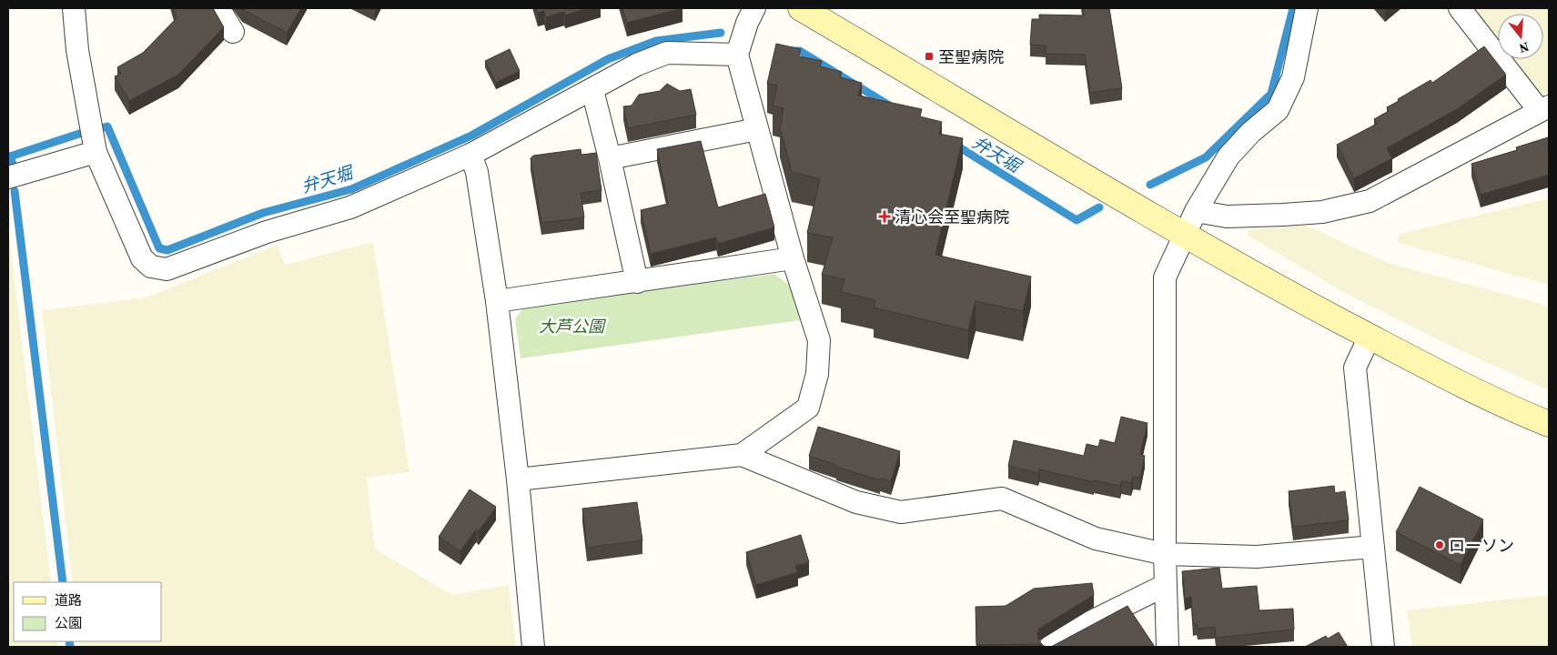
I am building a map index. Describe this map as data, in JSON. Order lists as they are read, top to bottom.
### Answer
{
  "water": ["弁天堀"],
  "parks": ["大芦公園"],
  "places": {
    "transit": ["至聖病院"],
    "health": ["清心会至聖病院"],
    "other": ["ローソン"]
  },
  "legend": ["道路", "公園"],
  "north": "bottom"
}
